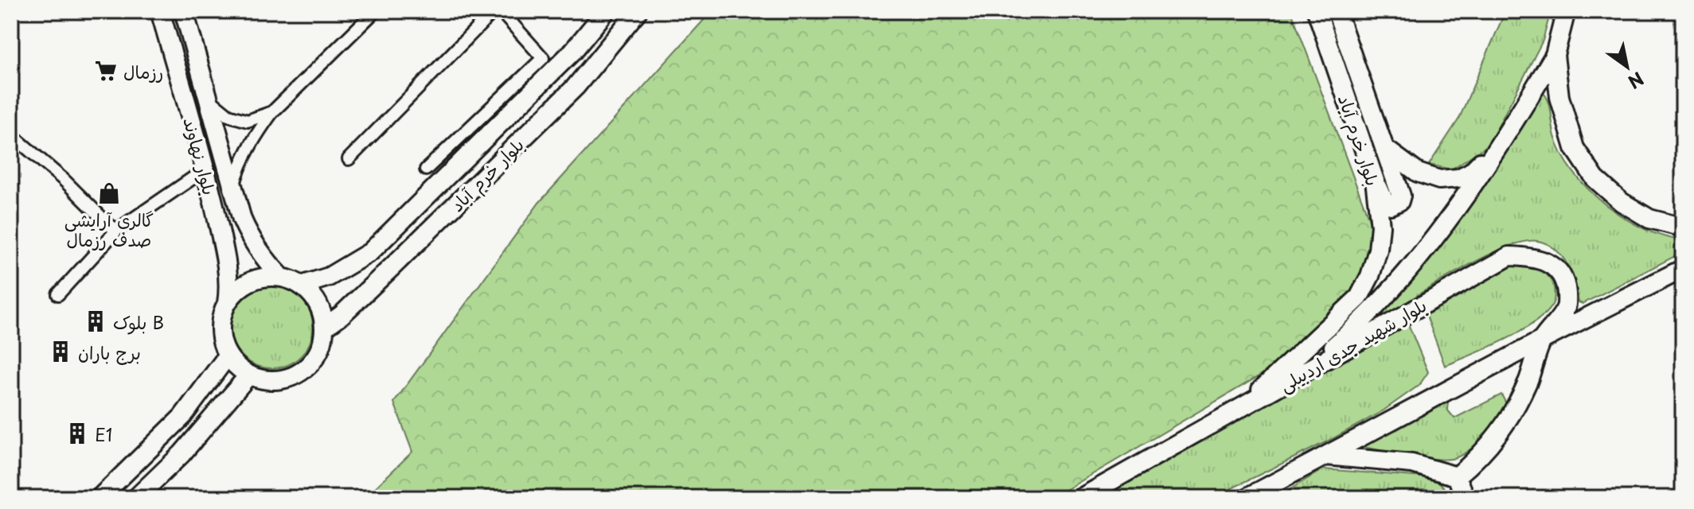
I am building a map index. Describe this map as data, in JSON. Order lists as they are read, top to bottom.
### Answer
{
  "streets": {
    "street": ["بلوار خرم آباد", "بلوار نهاوند", "بلوار شهید جدی اردبیلی"]
  },
  "crossings": [
    ["بلوار خرم آباد", "بلوار نهاوند"],
    ["بلوار خرم آباد", "بلوار شهید جدی اردبیلی"]
  ],
  "places": {
    "supermarket": ["رزمال"],
    "shop": ["گالری آرایشی صدف رزمال"],
    "building": ["بلوک B", "برج باران", "E1"]
  },
  "north": "bottom right"
}
